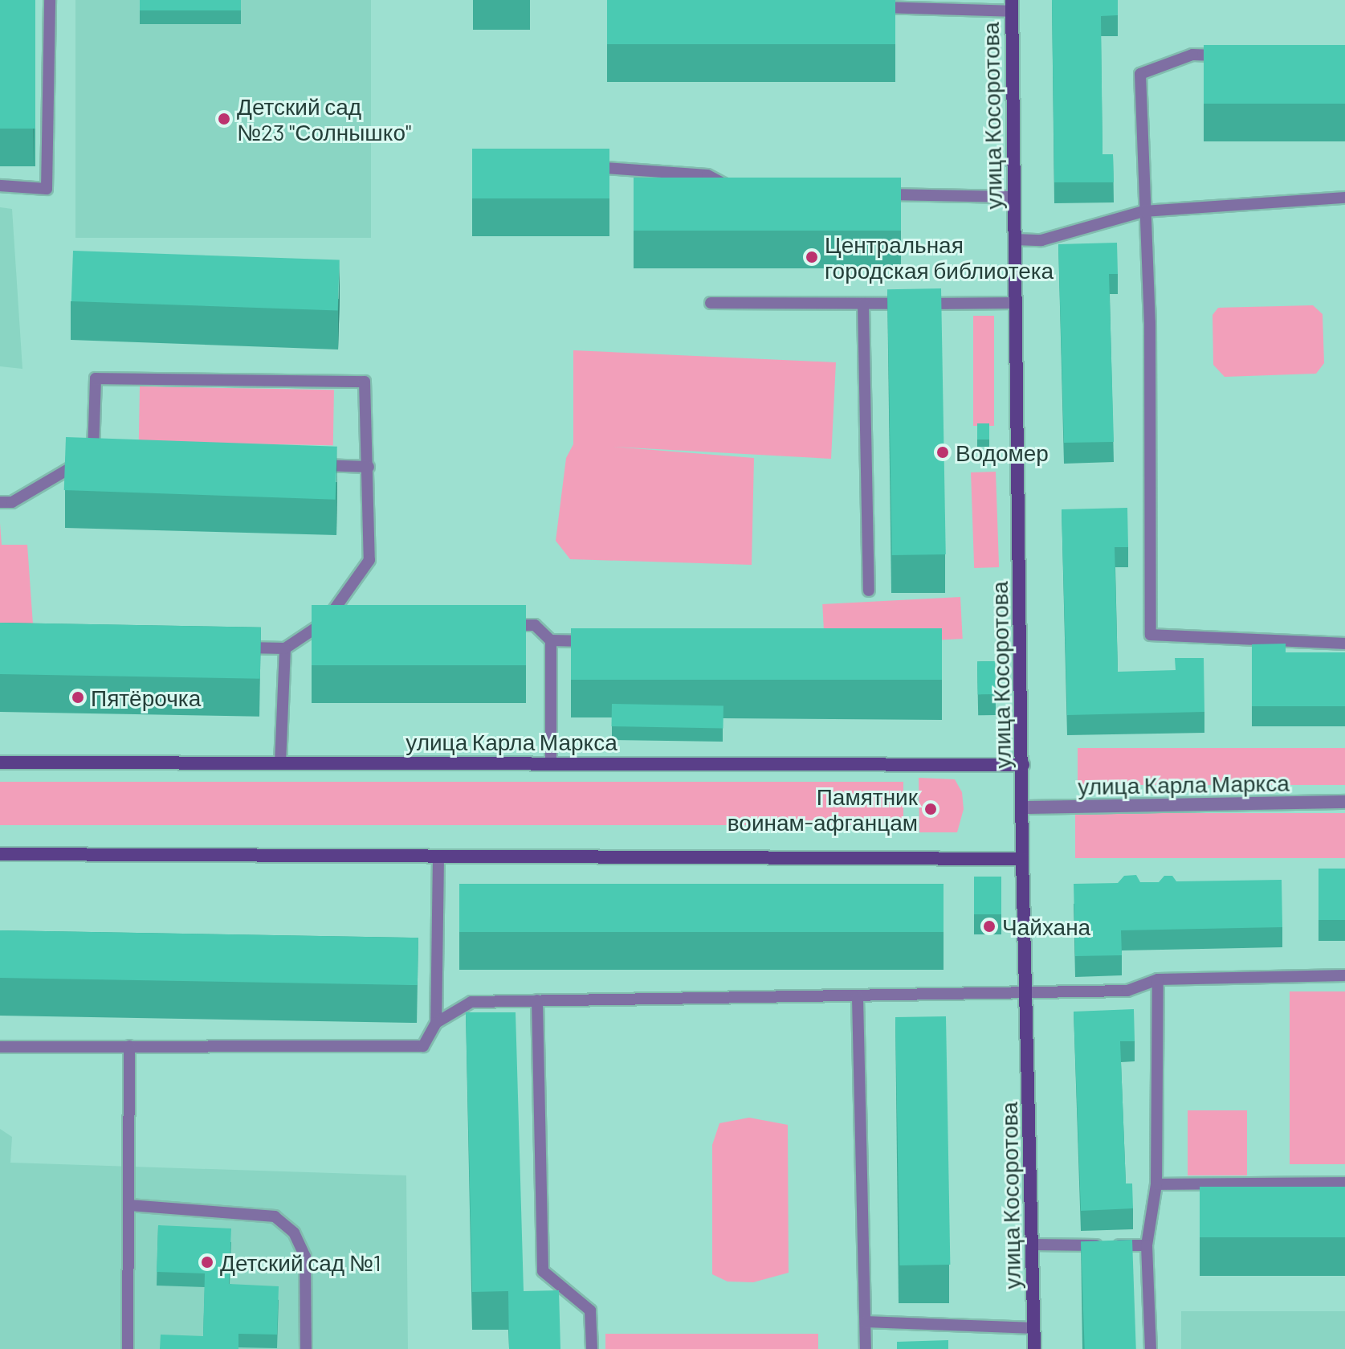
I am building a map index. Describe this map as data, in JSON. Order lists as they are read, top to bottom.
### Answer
{
  "streets": {
    "street": ["улица Косоротова", "улица Карла Маркса"]
  },
  "crossings": [
    ["улица Косоротова", "улица Карла Маркса"]
  ],
  "places": [
    "Детский сад №23 \"Солнышко\"",
    "Центральная городская библиотека",
    "Водомер",
    "Пятёрочка",
    "Памятник воинам-афганцам",
    "Чайхана",
    "Детский сад №1"
  ]
}
